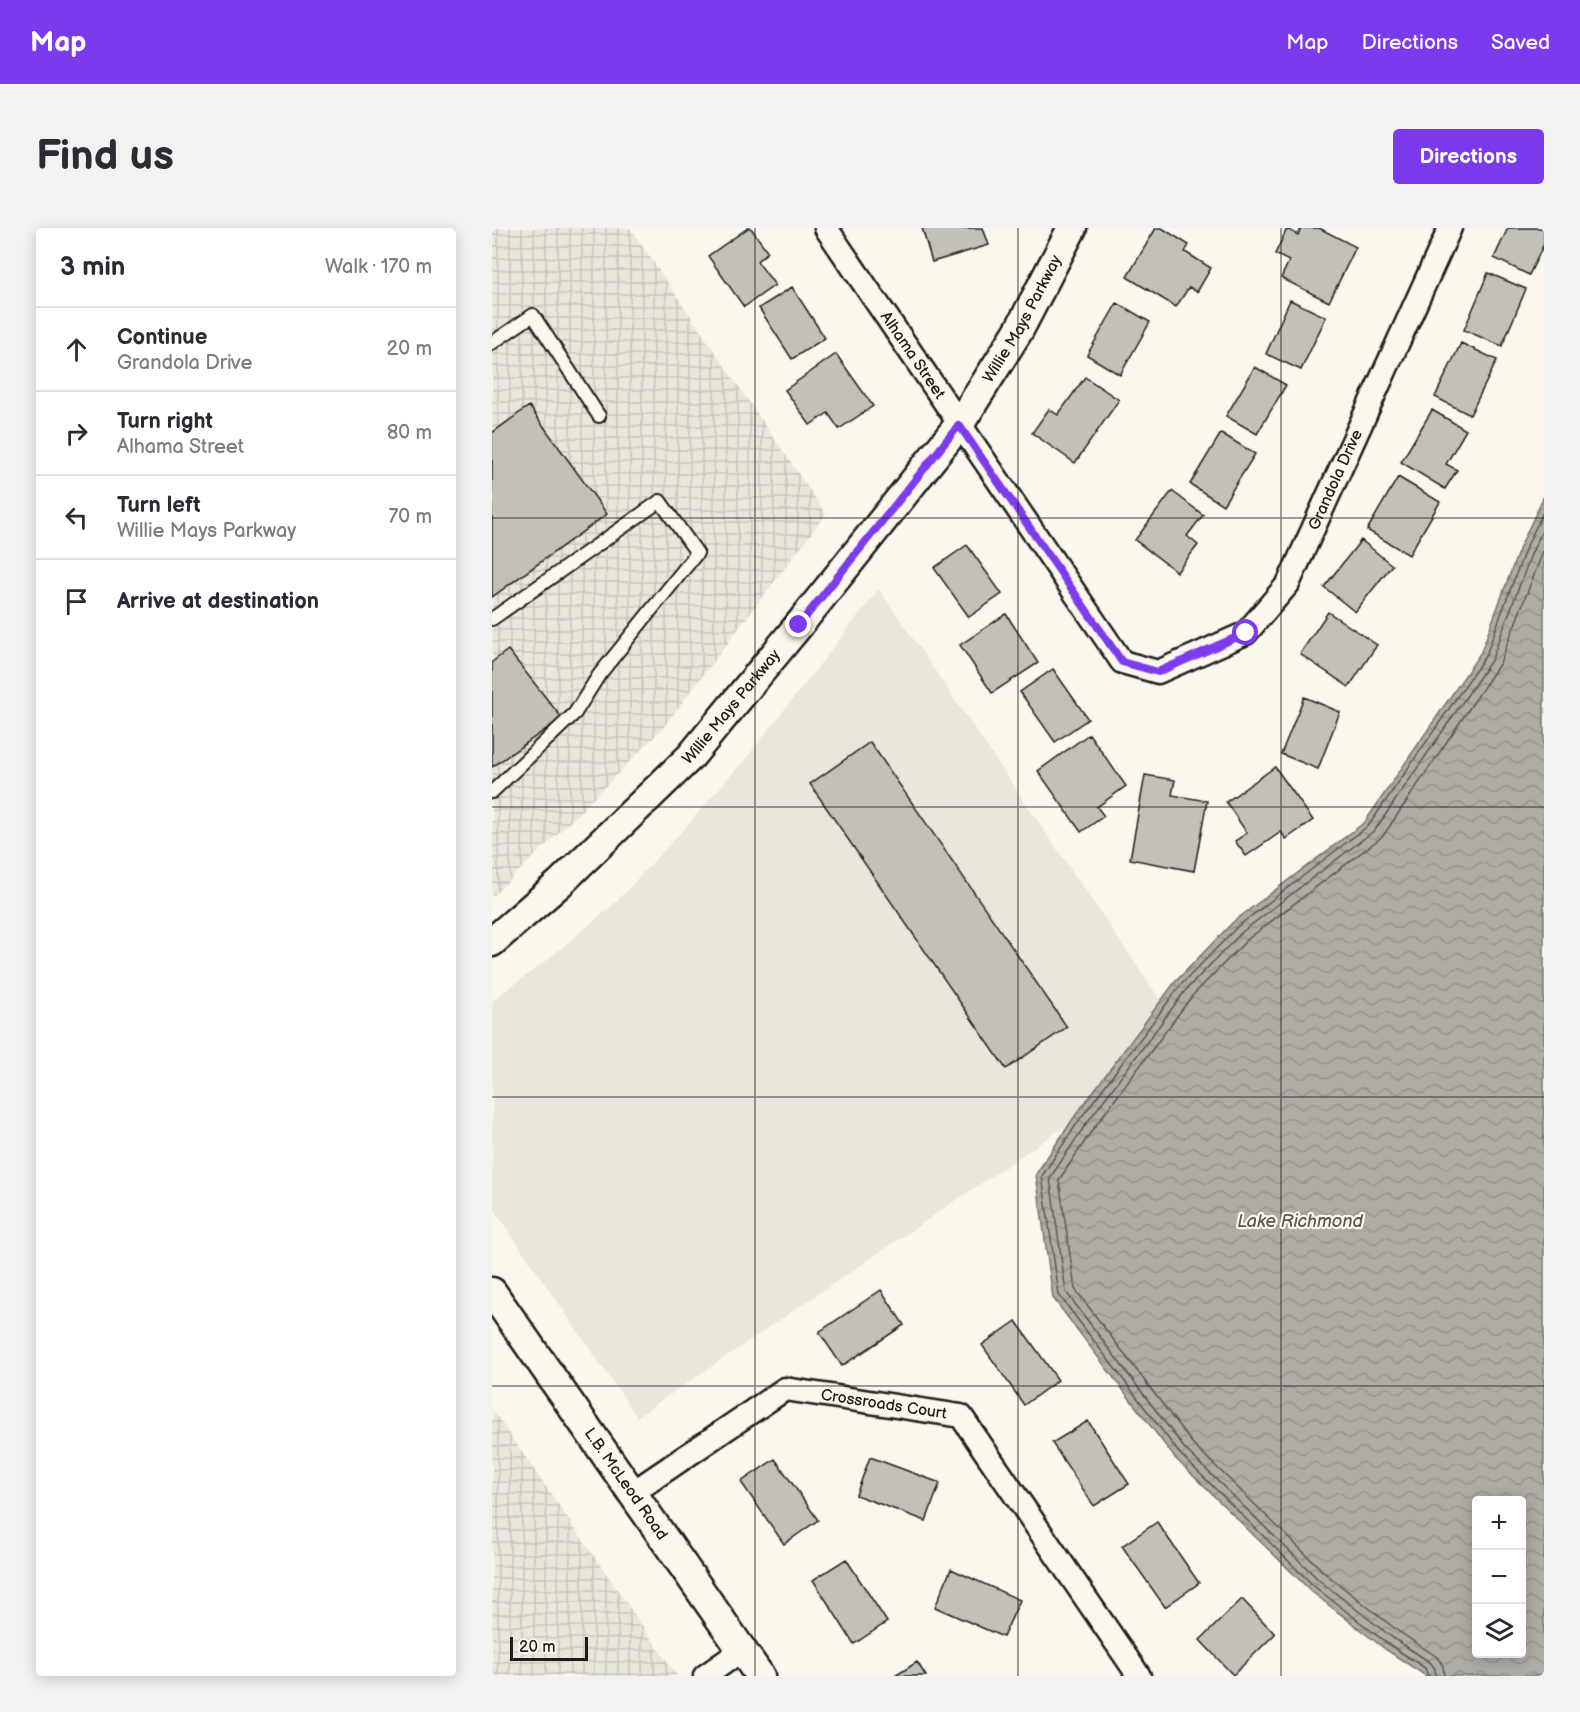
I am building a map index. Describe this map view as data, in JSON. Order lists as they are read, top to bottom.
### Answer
{
  "streets": {
    "street": [
      "Willie Mays Parkway",
      "Alhama Street",
      "Grandola Drive",
      "Crossroads Court",
      "L.B. McLeod Road"
    ]
  },
  "crossings": [
    ["Willie Mays Parkway", "Alhama Street"],
    ["Alhama Street", "Grandola Drive"],
    ["Crossroads Court", "L.B. McLeod Road"]
  ],
  "water": ["Lake Richmond"],
  "scale_bar": "20 m",
  "page": {
    "header": "Map",
    "nav": ["Map", "Directions", "Saved"],
    "buttons": "Directions",
    "title": "Find us",
    "heading": ["3 min", "Walk · 170 m"],
    "list": [
      ["Continue", "Grandola Drive", "20 m"],
      ["Turn right", "Alhama Street", "80 m"],
      ["Turn left", "Willie Mays Parkway", "70 m"],
      "Arrive at destination"
    ],
    "map_buttons": ["+", "−"],
    "scale": "20 m"
  }
}
